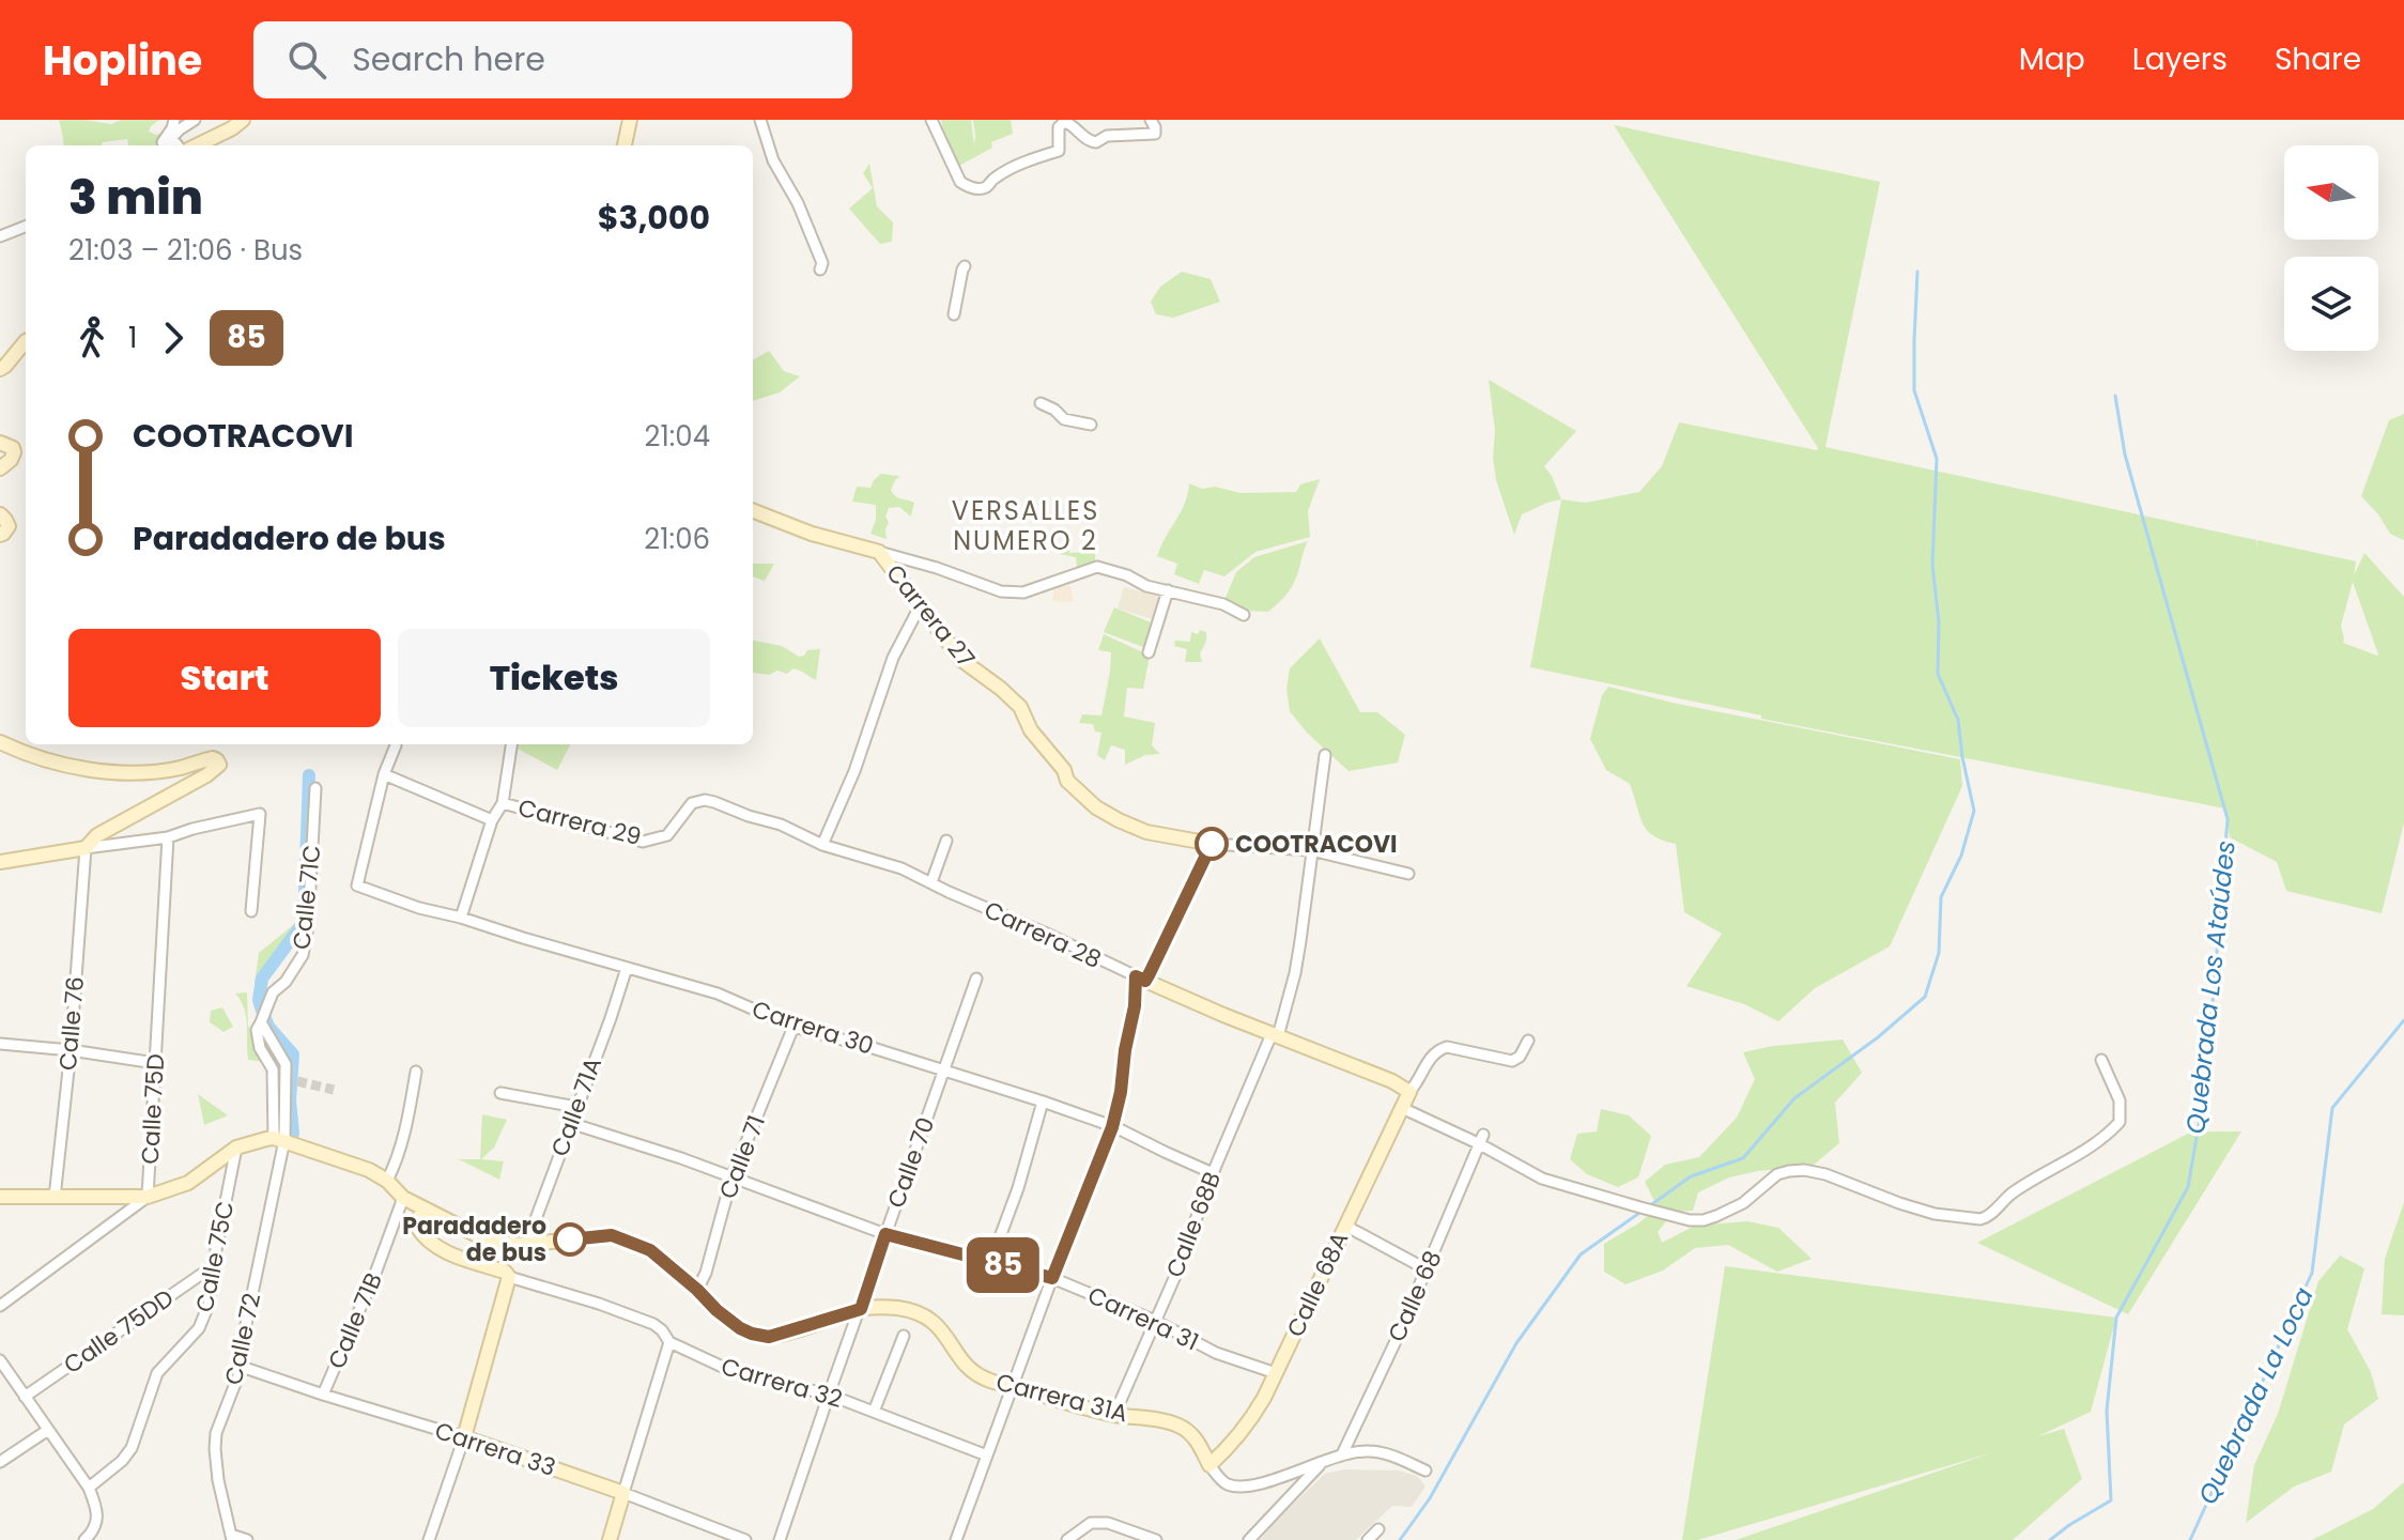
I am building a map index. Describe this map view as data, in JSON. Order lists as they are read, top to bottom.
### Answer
{
  "streets": {
    "street": [
      "Carrera 27",
      "Carrera 29",
      "Calle 71C",
      "Carrera 28",
      "Calle 76",
      "Carrera 30",
      "Calle 71A",
      "Calle 75D",
      "Calle 71",
      "Calle 70",
      "Calle 68B",
      "Calle 75C",
      "Calle 68A",
      "Calle 68",
      "Carrera 31",
      "Calle 71B",
      "Calle 75DD",
      "Calle 72",
      "Carrera 32",
      "Carrera 31A",
      "Carrera 33"
    ]
  },
  "crossings": [
    ["Carrera 27", "Calle 68B"],
    ["Carrera 29", "Carrera 28"],
    ["Carrera 29", "Carrera 30"],
    ["Calle 71C", "Calle 72"],
    ["Calle 71C", "Carrera 31A"],
    ["Carrera 28", "Calle 68B"],
    ["Carrera 28", "Calle 68A"],
    ["Carrera 30", "Calle 71A"],
    ["Carrera 30", "Calle 71"],
    ["Carrera 30", "Calle 70"],
    ["Carrera 30", "Calle 68B"],
    ["Calle 71A", "Carrera 31"],
    ["Calle 71A", "Carrera 31A"],
    ["Calle 71", "Carrera 31"],
    ["Calle 71", "Carrera 31A"],
    ["Calle 70", "Carrera 31"],
    ["Calle 70", "Carrera 32"],
    ["Calle 70", "Carrera 31A"],
    ["Calle 68B", "Carrera 31"],
    ["Calle 68B", "Carrera 31A"],
    ["Calle 75C", "Calle 75DD"],
    ["Calle 68A", "Carrera 31"],
    ["Calle 68A", "Carrera 31A"],
    ["Calle 68", "Carrera 31A"],
    ["Calle 71B", "Carrera 31A"],
    ["Calle 71B", "Carrera 33"],
    ["Calle 72", "Carrera 31A"],
    ["Calle 72", "Carrera 33"],
    ["Carrera 32", "Carrera 31A"]
  ],
  "districts": ["VERSALLES NUMERO 2"],
  "water": ["Quebrada Los Ataúdes", "Quebrada La Loca"],
  "places": ["COOTRACOVI", "Paradadero de bus"],
  "lines": ["bus line 85"],
  "north": "left",
  "page": {
    "header": "Hopline",
    "search": "Search here",
    "nav": ["Map", "Layers", "Share"],
    "on_map": "85",
    "heading": ["3 min", "21:03 – 21:06 · Bus", "$3,000"],
    "legs": ["1", "85"],
    "list": [
      {
        "name": "COOTRACOVI",
        "value": "21:04"
      },
      {
        "name": "Paradadero de bus",
        "value": "21:06"
      }
    ],
    "buttons": ["Start", "Tickets"]
  }
}
